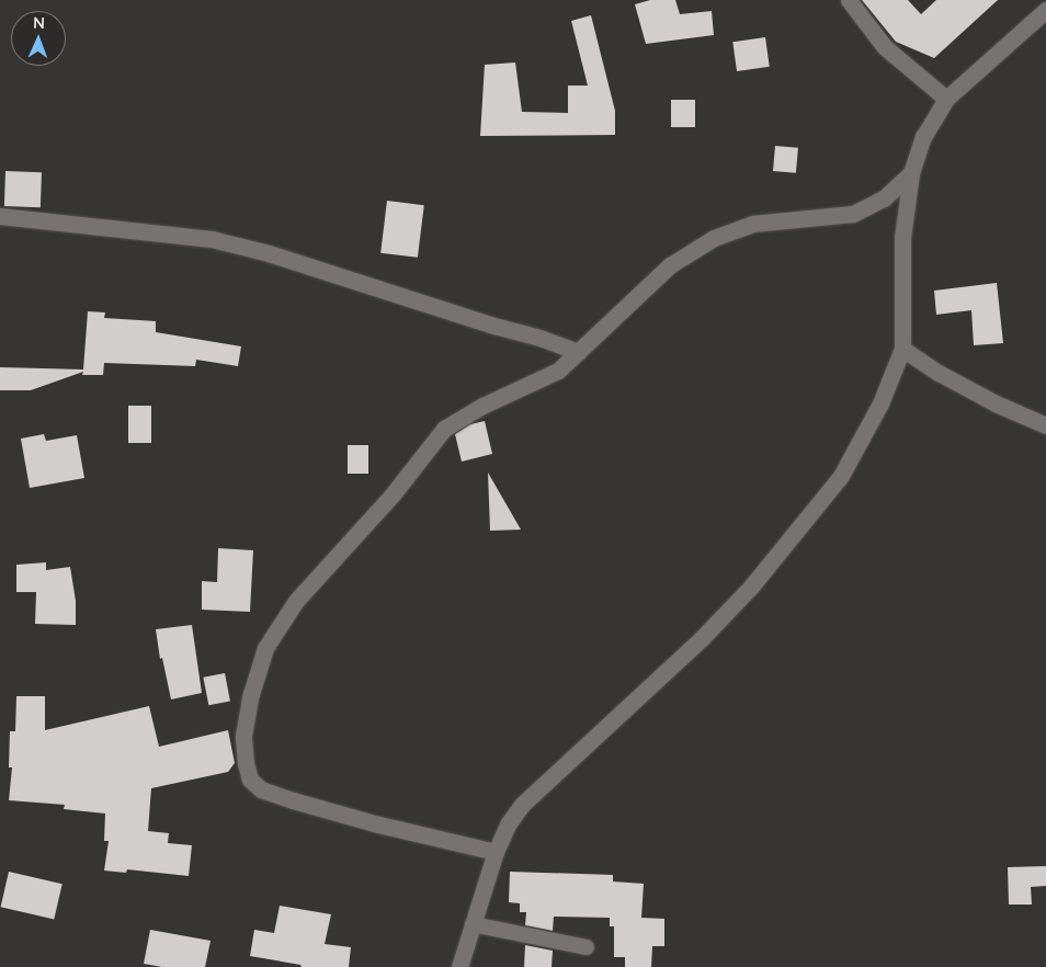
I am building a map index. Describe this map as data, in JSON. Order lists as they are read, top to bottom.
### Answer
{
  "north": "top"
}
